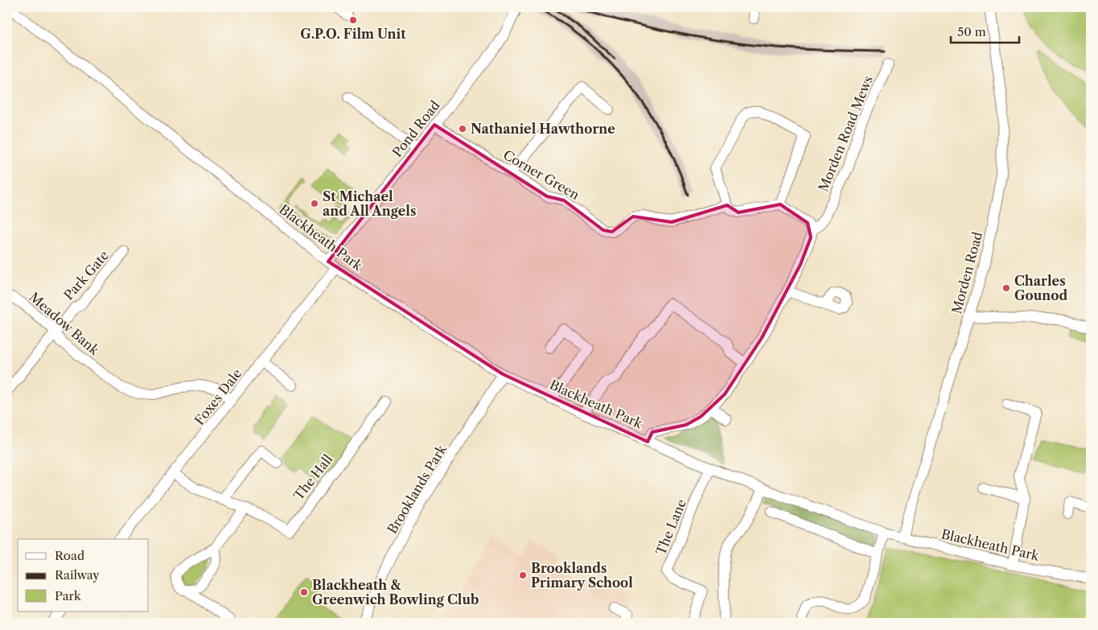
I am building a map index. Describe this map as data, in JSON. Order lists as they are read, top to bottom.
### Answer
{
  "streets": {
    "street": [
      "Pond Road",
      "Morden Road Mews",
      "Corner Green",
      "Blackheath Park",
      "Morden Road",
      "Park Gate",
      "Meadow Bank",
      "Foxes Dale",
      "The Hall",
      "Brooklands Park",
      "The Lane"
    ]
  },
  "crossings": [
    ["Pond Road", "Corner Green"],
    ["Pond Road", "Blackheath Park"],
    ["Pond Road", "Foxes Dale"],
    ["Morden Road Mews", "Blackheath Park"],
    ["Blackheath Park", "Morden Road"],
    ["Blackheath Park", "Foxes Dale"],
    ["Blackheath Park", "Brooklands Park"],
    ["Blackheath Park", "The Lane"],
    ["Park Gate", "Meadow Bank"],
    ["Meadow Bank", "Foxes Dale"],
    ["Foxes Dale", "The Hall"]
  ],
  "places": [
    "G.P.O. Film Unit",
    "Nathaniel Hawthorne",
    "St Michael and All Angels",
    "Charles Gounod",
    "Brooklands Primary School",
    "Blackheath & Greenwich Bowling Club"
  ],
  "legend": ["Road", "Railway", "Park"],
  "scale_bar": "50 m"
}
